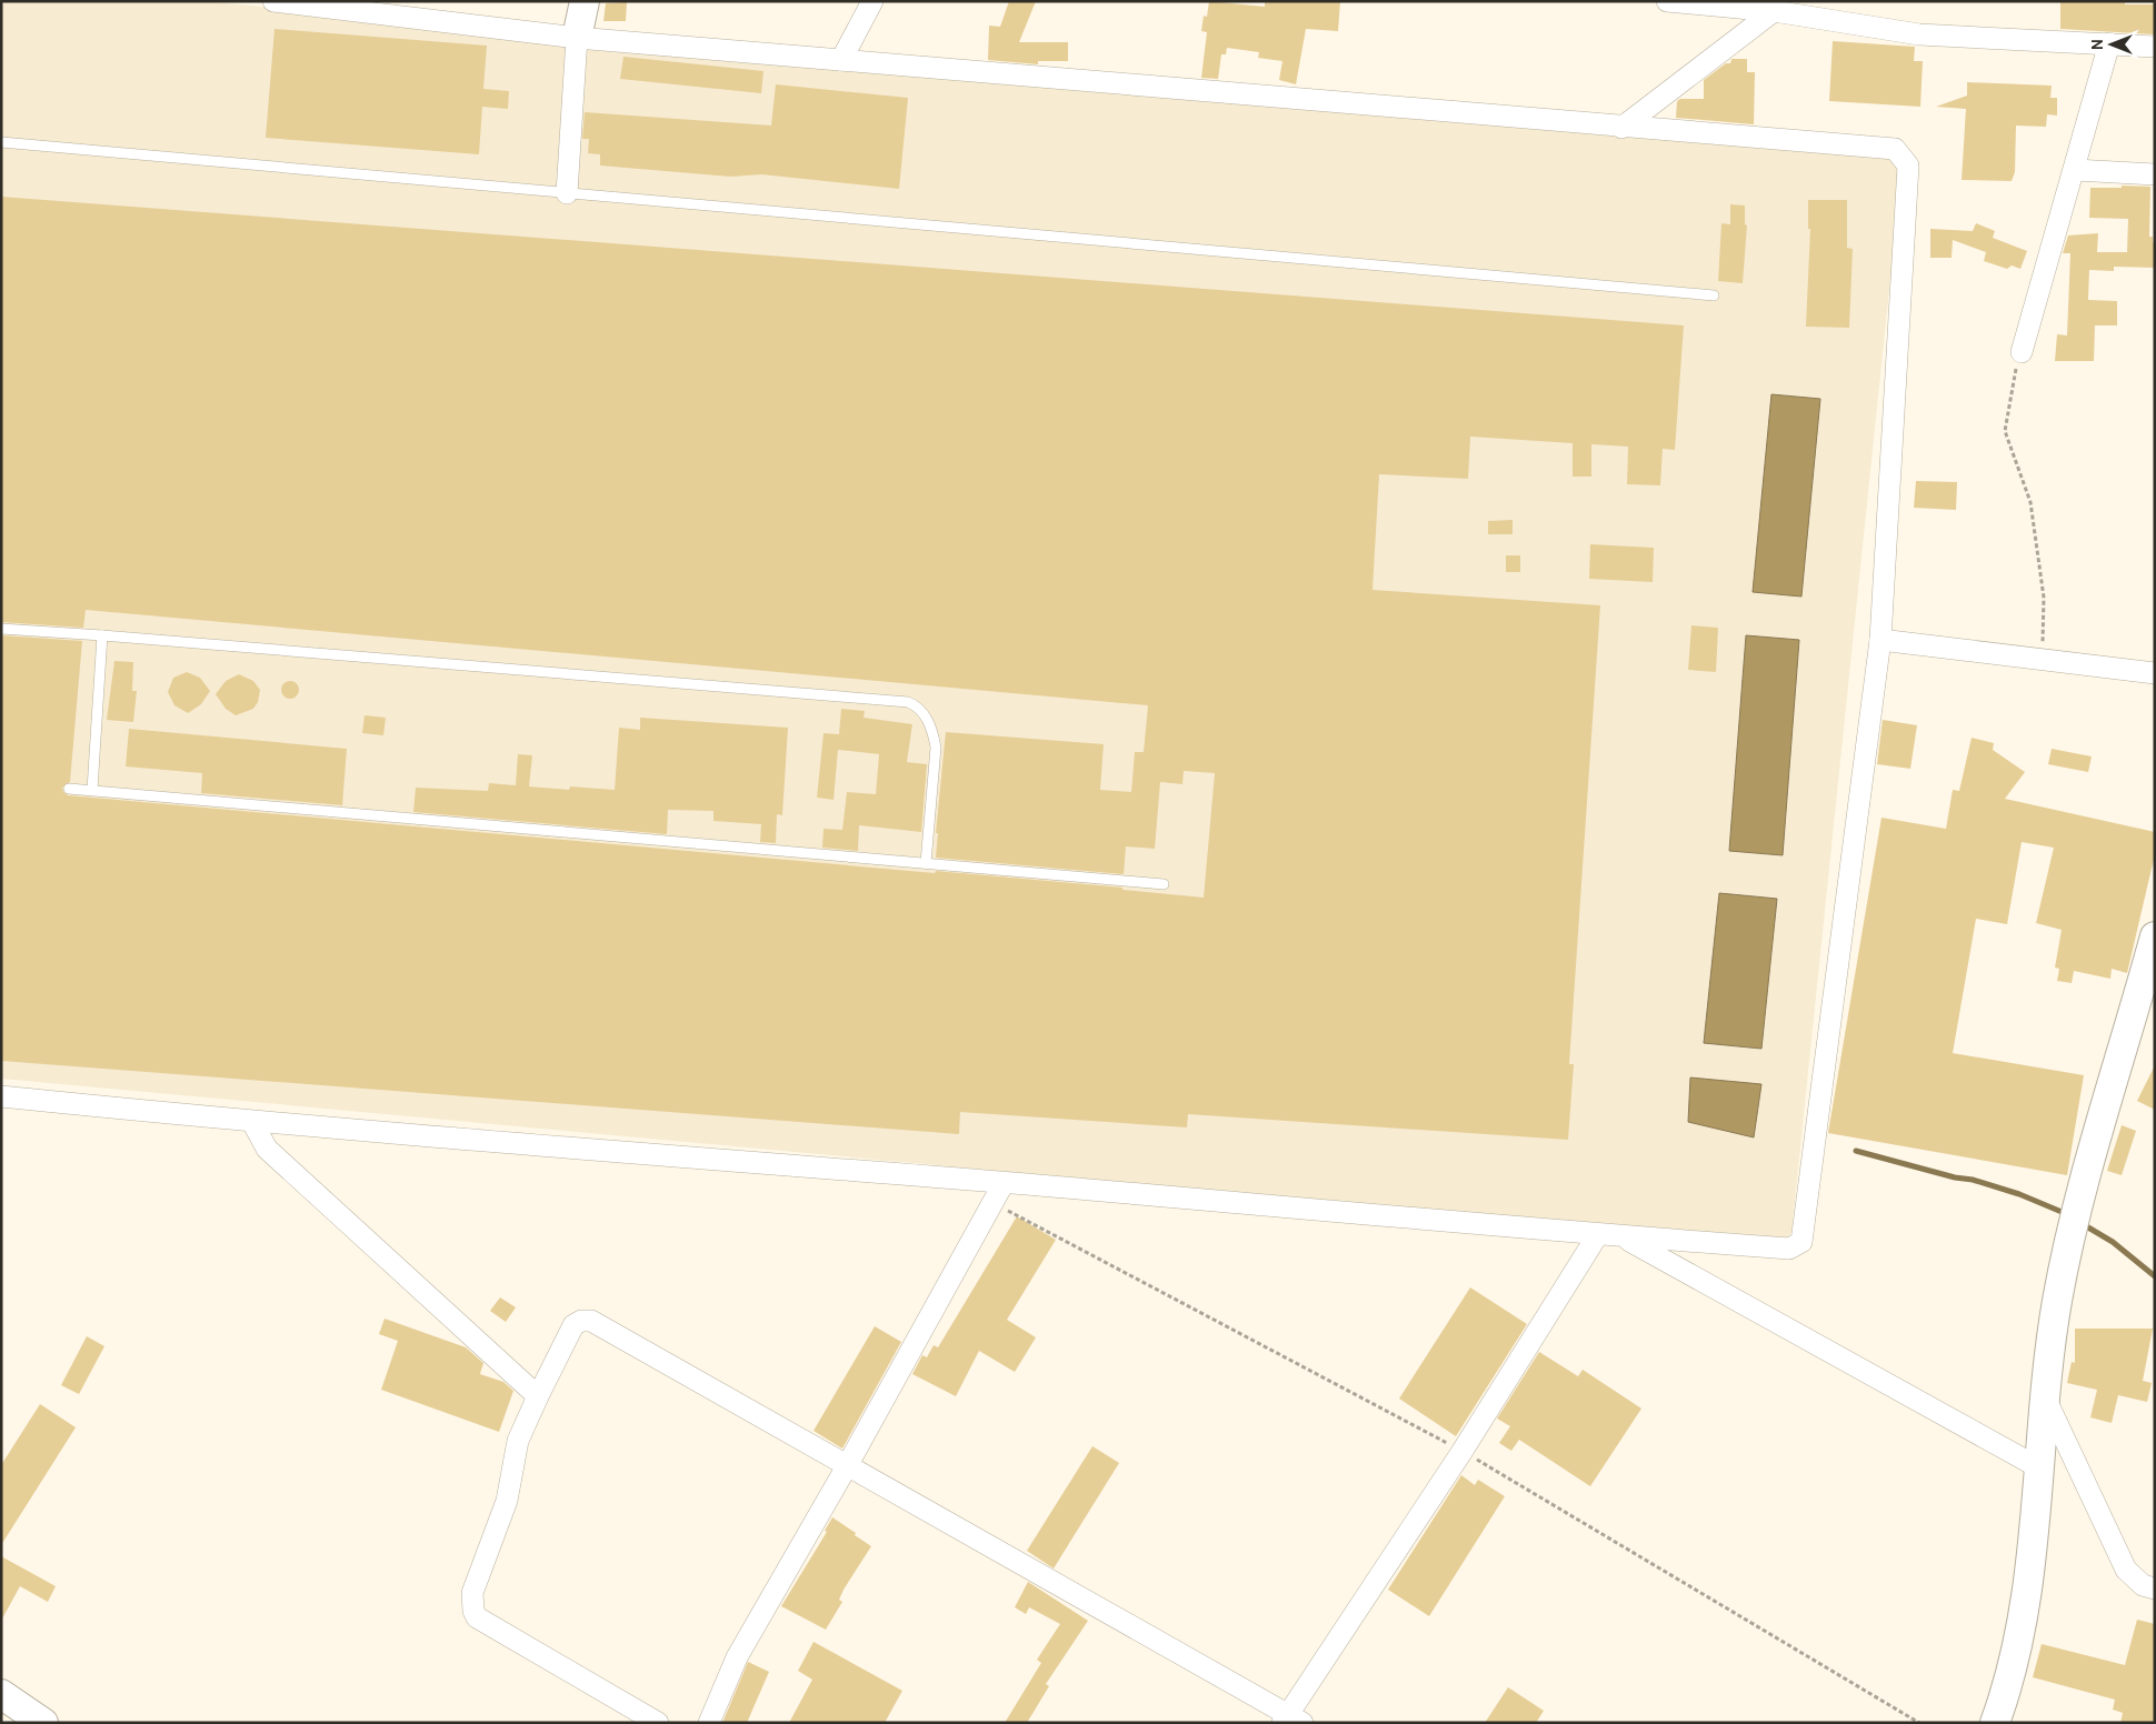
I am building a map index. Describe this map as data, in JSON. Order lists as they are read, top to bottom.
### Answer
{
  "north": "left"
}
